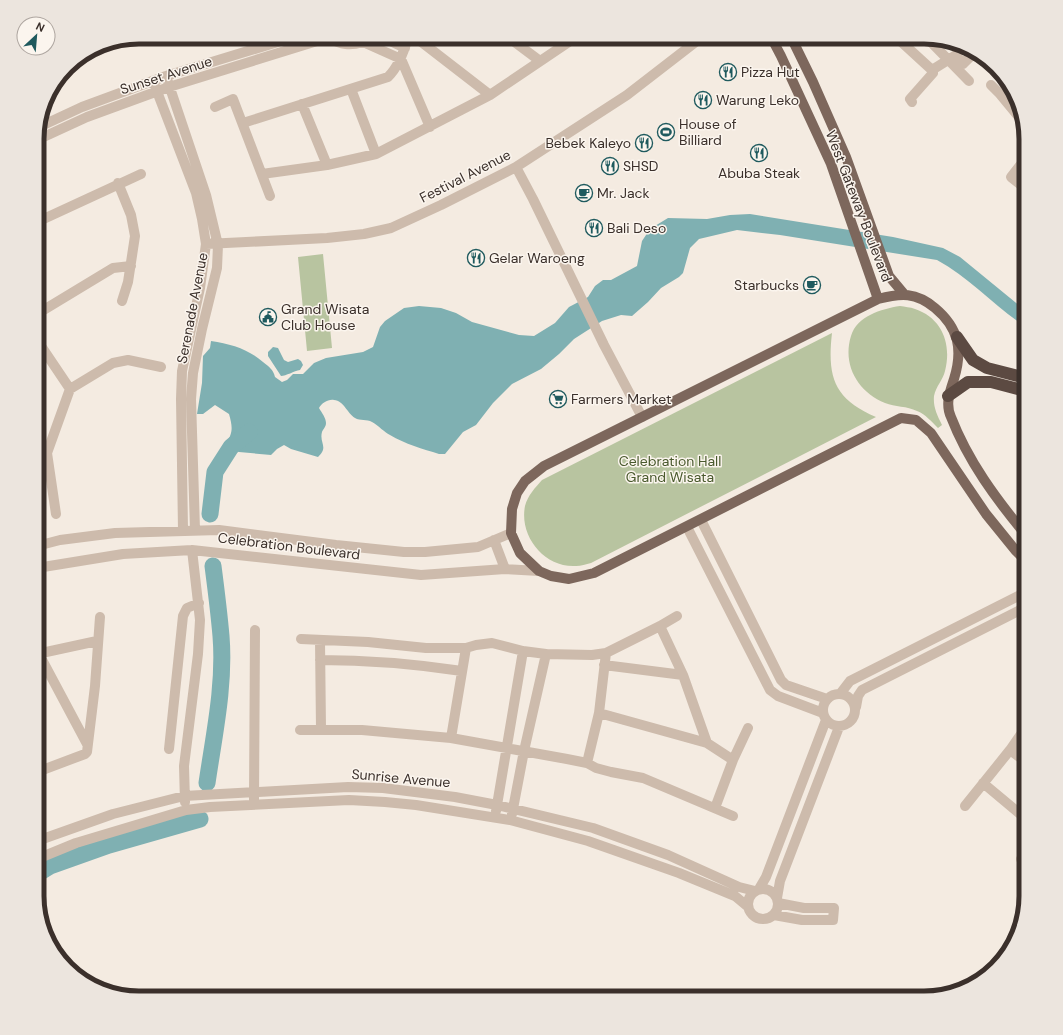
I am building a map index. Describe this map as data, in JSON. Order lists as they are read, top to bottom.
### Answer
{
  "streets": {
    "main road": ["West Gateway Boulevard"],
    "street": [
      "Sunset Avenue",
      "Festival Avenue",
      "Serenade Avenue",
      "Celebration Boulevard",
      "Sunrise Avenue"
    ]
  },
  "crossings": [
    ["Sunset Avenue", "Serenade Avenue"],
    ["Festival Avenue", "Serenade Avenue"],
    ["Serenade Avenue", "Celebration Boulevard"]
  ],
  "parks": ["Celebration Hall Grand Wisata"],
  "places": {
    "restaurant": [
      "Pizza Hut",
      "Warung Leko",
      "Bebek Kaleyo",
      "Abuba Steak",
      "SHSD",
      "Bali Deso",
      "Gelar Waroeng"
    ],
    "sports": ["House of Billiard"],
    "cafe": ["Mr. Jack", "Starbucks"],
    "public building": ["Grand Wisata Club House"],
    "supermarket": ["Farmers Market"]
  },
  "north": "top right"
}
